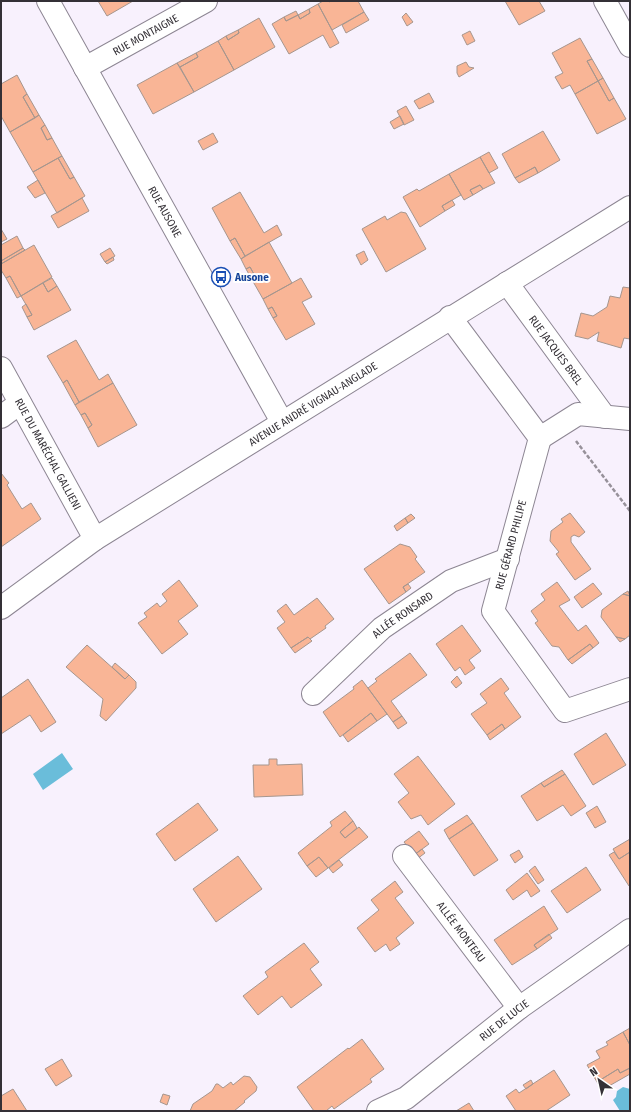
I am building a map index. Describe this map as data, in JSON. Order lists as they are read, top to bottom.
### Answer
{
  "streets": {
    "street": [
      "RUE MONTAIGNE",
      "RUE AUSONE",
      "RUE JACQUES BREL",
      "AVENUE ANDRÉ VIGNAU-ANGLADE",
      "RUE DU MARÉCHAL GALLIENI",
      "RUE GÉRARD PHILIPE",
      "ALLÉE RONSARD",
      "ALLÉE MONTEAU",
      "RUE DE LUCIE"
    ]
  },
  "crossings": [
    ["RUE MONTAIGNE", "RUE AUSONE"],
    ["RUE AUSONE", "AVENUE ANDRÉ VIGNAU-ANGLADE"],
    ["RUE JACQUES BREL", "AVENUE ANDRÉ VIGNAU-ANGLADE"],
    ["AVENUE ANDRÉ VIGNAU-ANGLADE", "RUE DU MARÉCHAL GALLIENI"],
    ["RUE GÉRARD PHILIPE", "ALLÉE RONSARD"],
    ["ALLÉE MONTEAU", "RUE DE LUCIE"]
  ],
  "places": {
    "bus stop": ["Ausone"]
  },
  "north": "top left"
}
